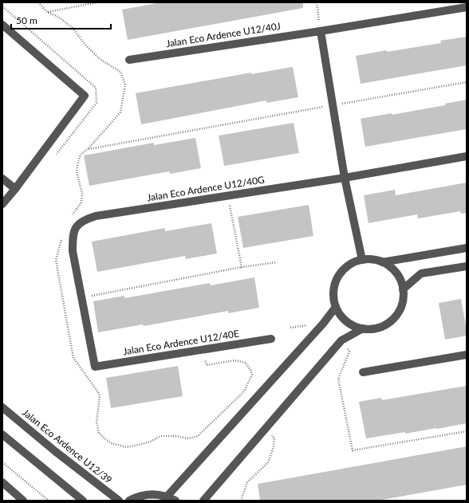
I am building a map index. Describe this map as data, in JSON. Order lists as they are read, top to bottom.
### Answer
{
  "streets": {
    "street": [
      "Jalan Eco Ardence U12/40J",
      "Jalan Eco Ardence U12/40G",
      "Jalan Eco Ardence U12/40E",
      "Jalan Eco Ardence U12/39"
    ]
  },
  "crossings": [
    ["Jalan Eco Ardence U12/40G", "Jalan Eco Ardence U12/40E"]
  ],
  "scale_bar": "50 m"
}
